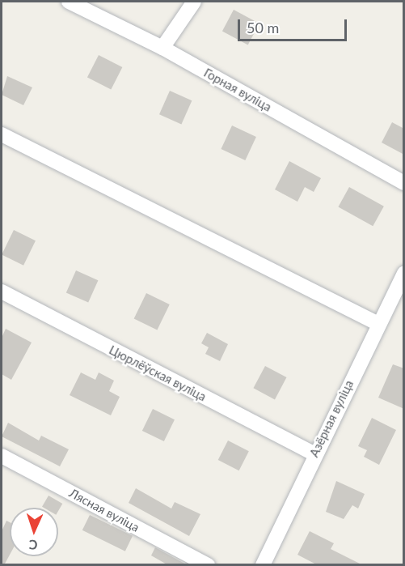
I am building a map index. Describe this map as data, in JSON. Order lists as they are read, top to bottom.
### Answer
{
  "streets": {
    "street": [
      "Горная вуліца",
      "Цюрлёўская вуліца",
      "Азёрная вуліца",
      "Лясная вуліца"
    ]
  },
  "crossings": [
    ["Цюрлёўская вуліца", "Азёрная вуліца"]
  ],
  "scale_bar": "50 m",
  "north": "bottom"
}
